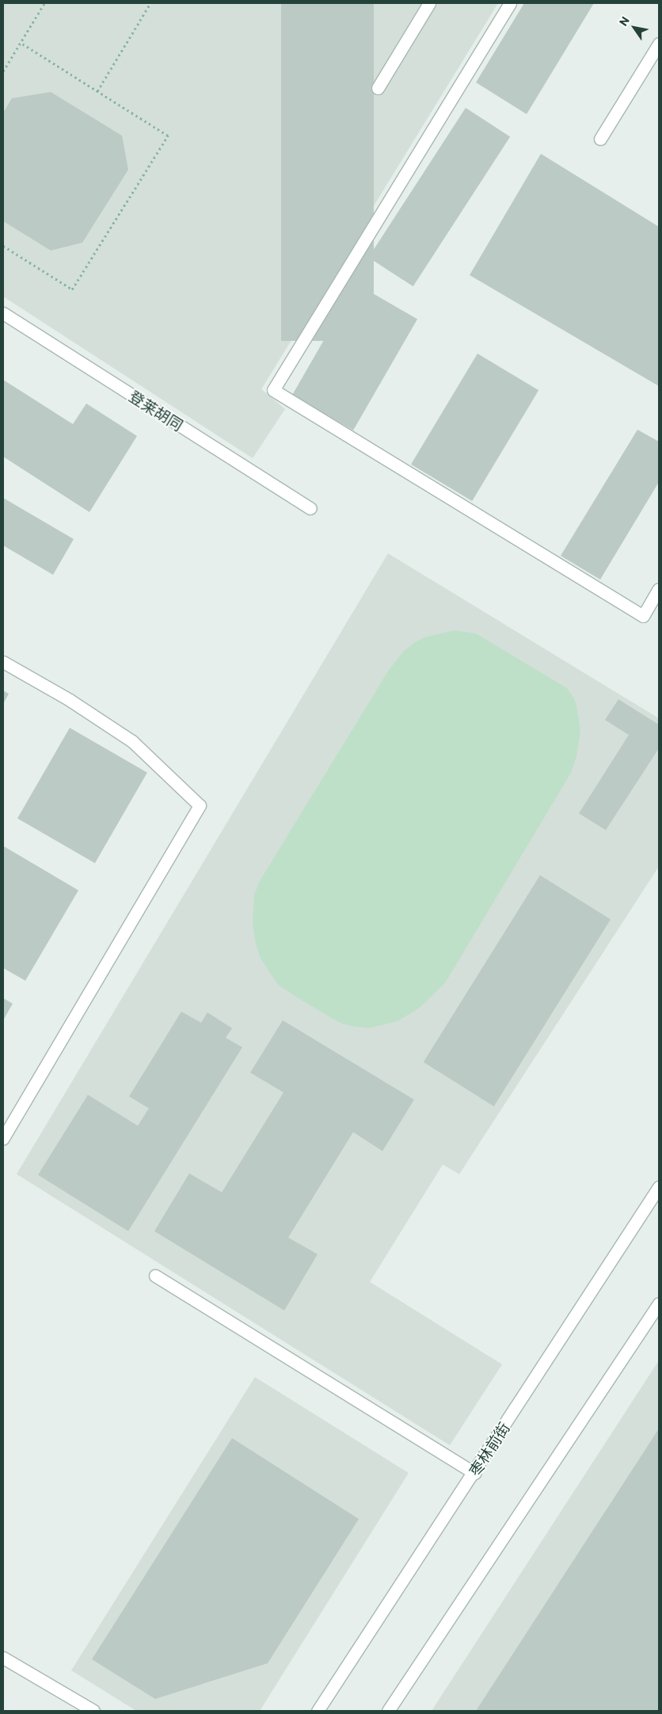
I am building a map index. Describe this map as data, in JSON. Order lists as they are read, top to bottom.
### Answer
{
  "streets": {
    "street": ["登莱胡同", "枣林前街"]
  },
  "north": "top left"
}
